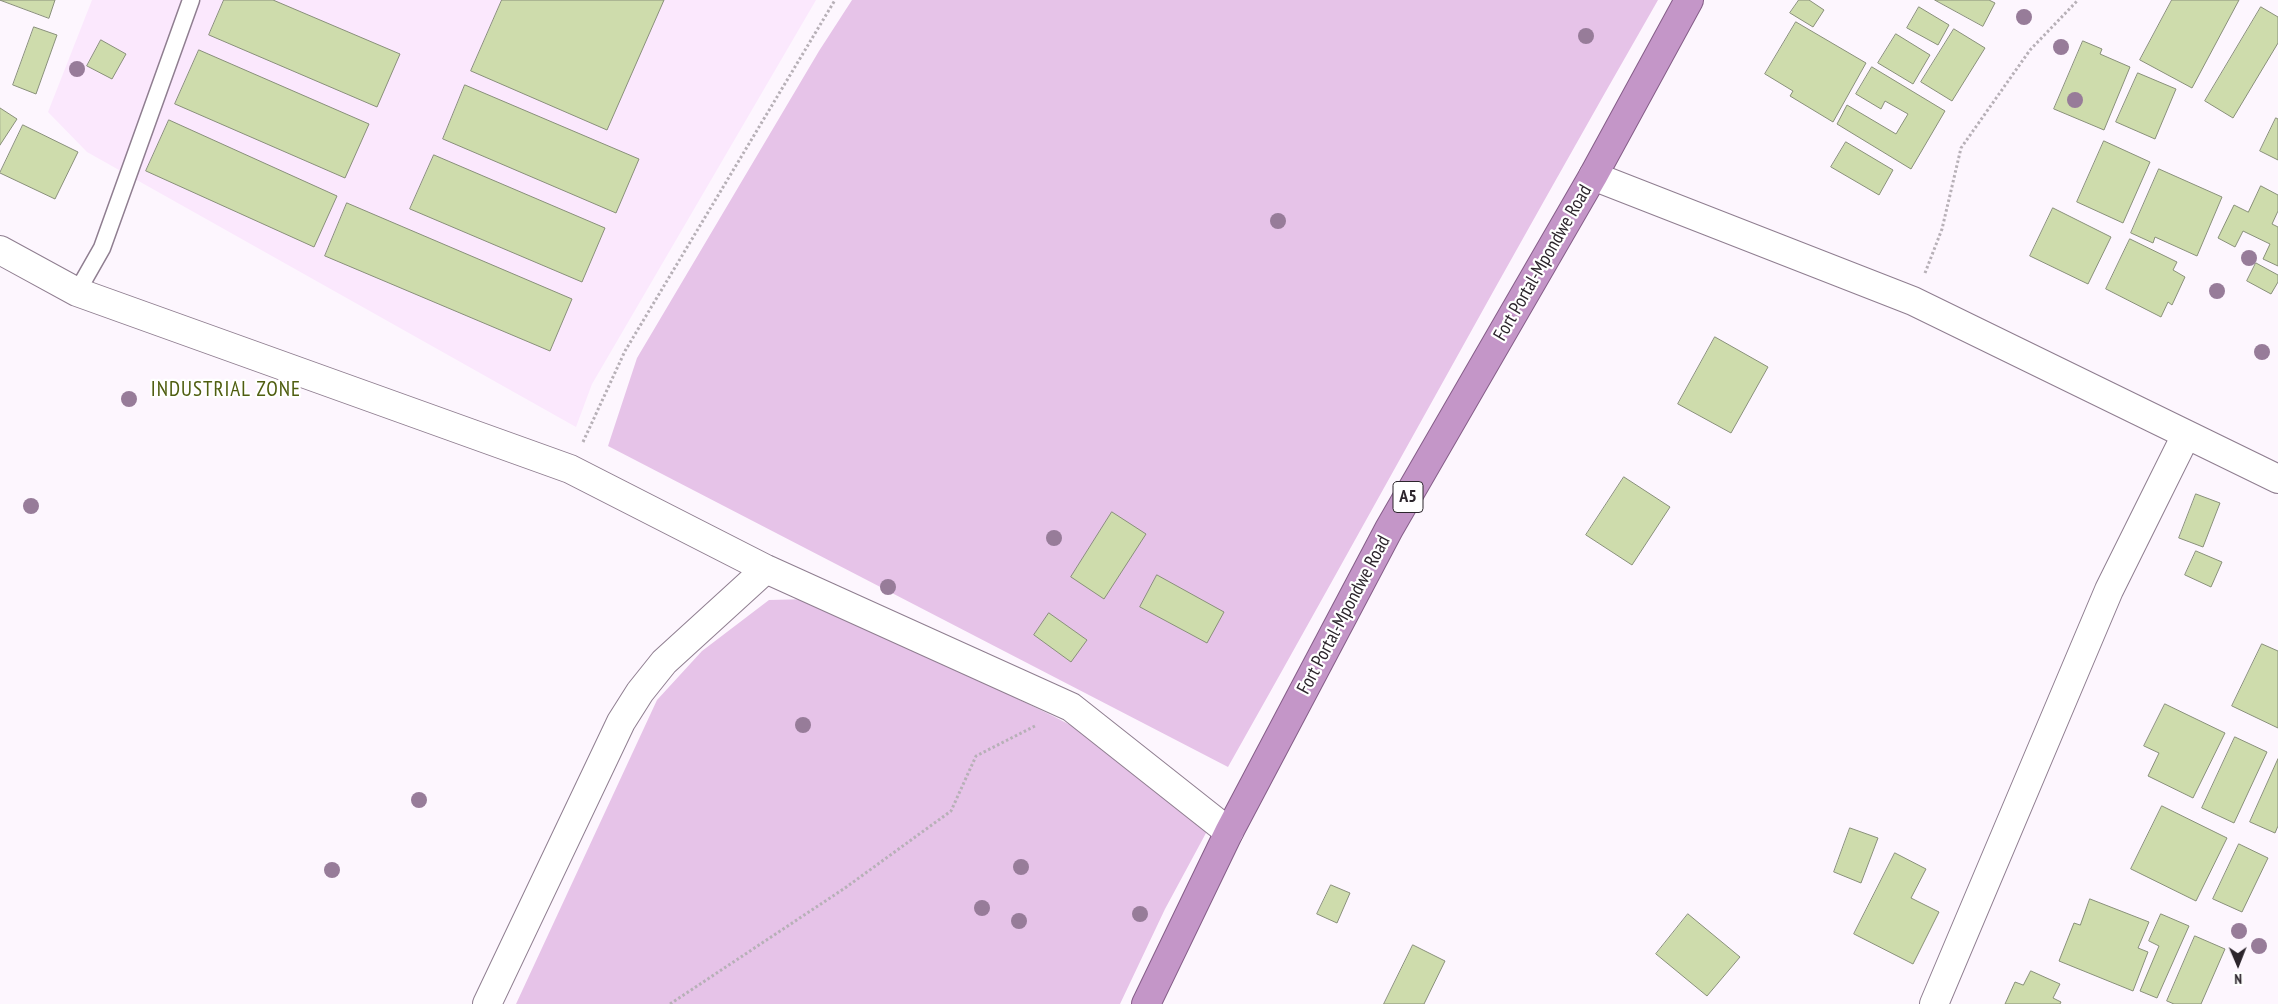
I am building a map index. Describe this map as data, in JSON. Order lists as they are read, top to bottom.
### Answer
{
  "streets": {
    "highway": ["Fort Portal-Mpondwe Road", "A5"]
  },
  "districts": ["INDUSTRIAL ZONE"],
  "north": "bottom"
}
